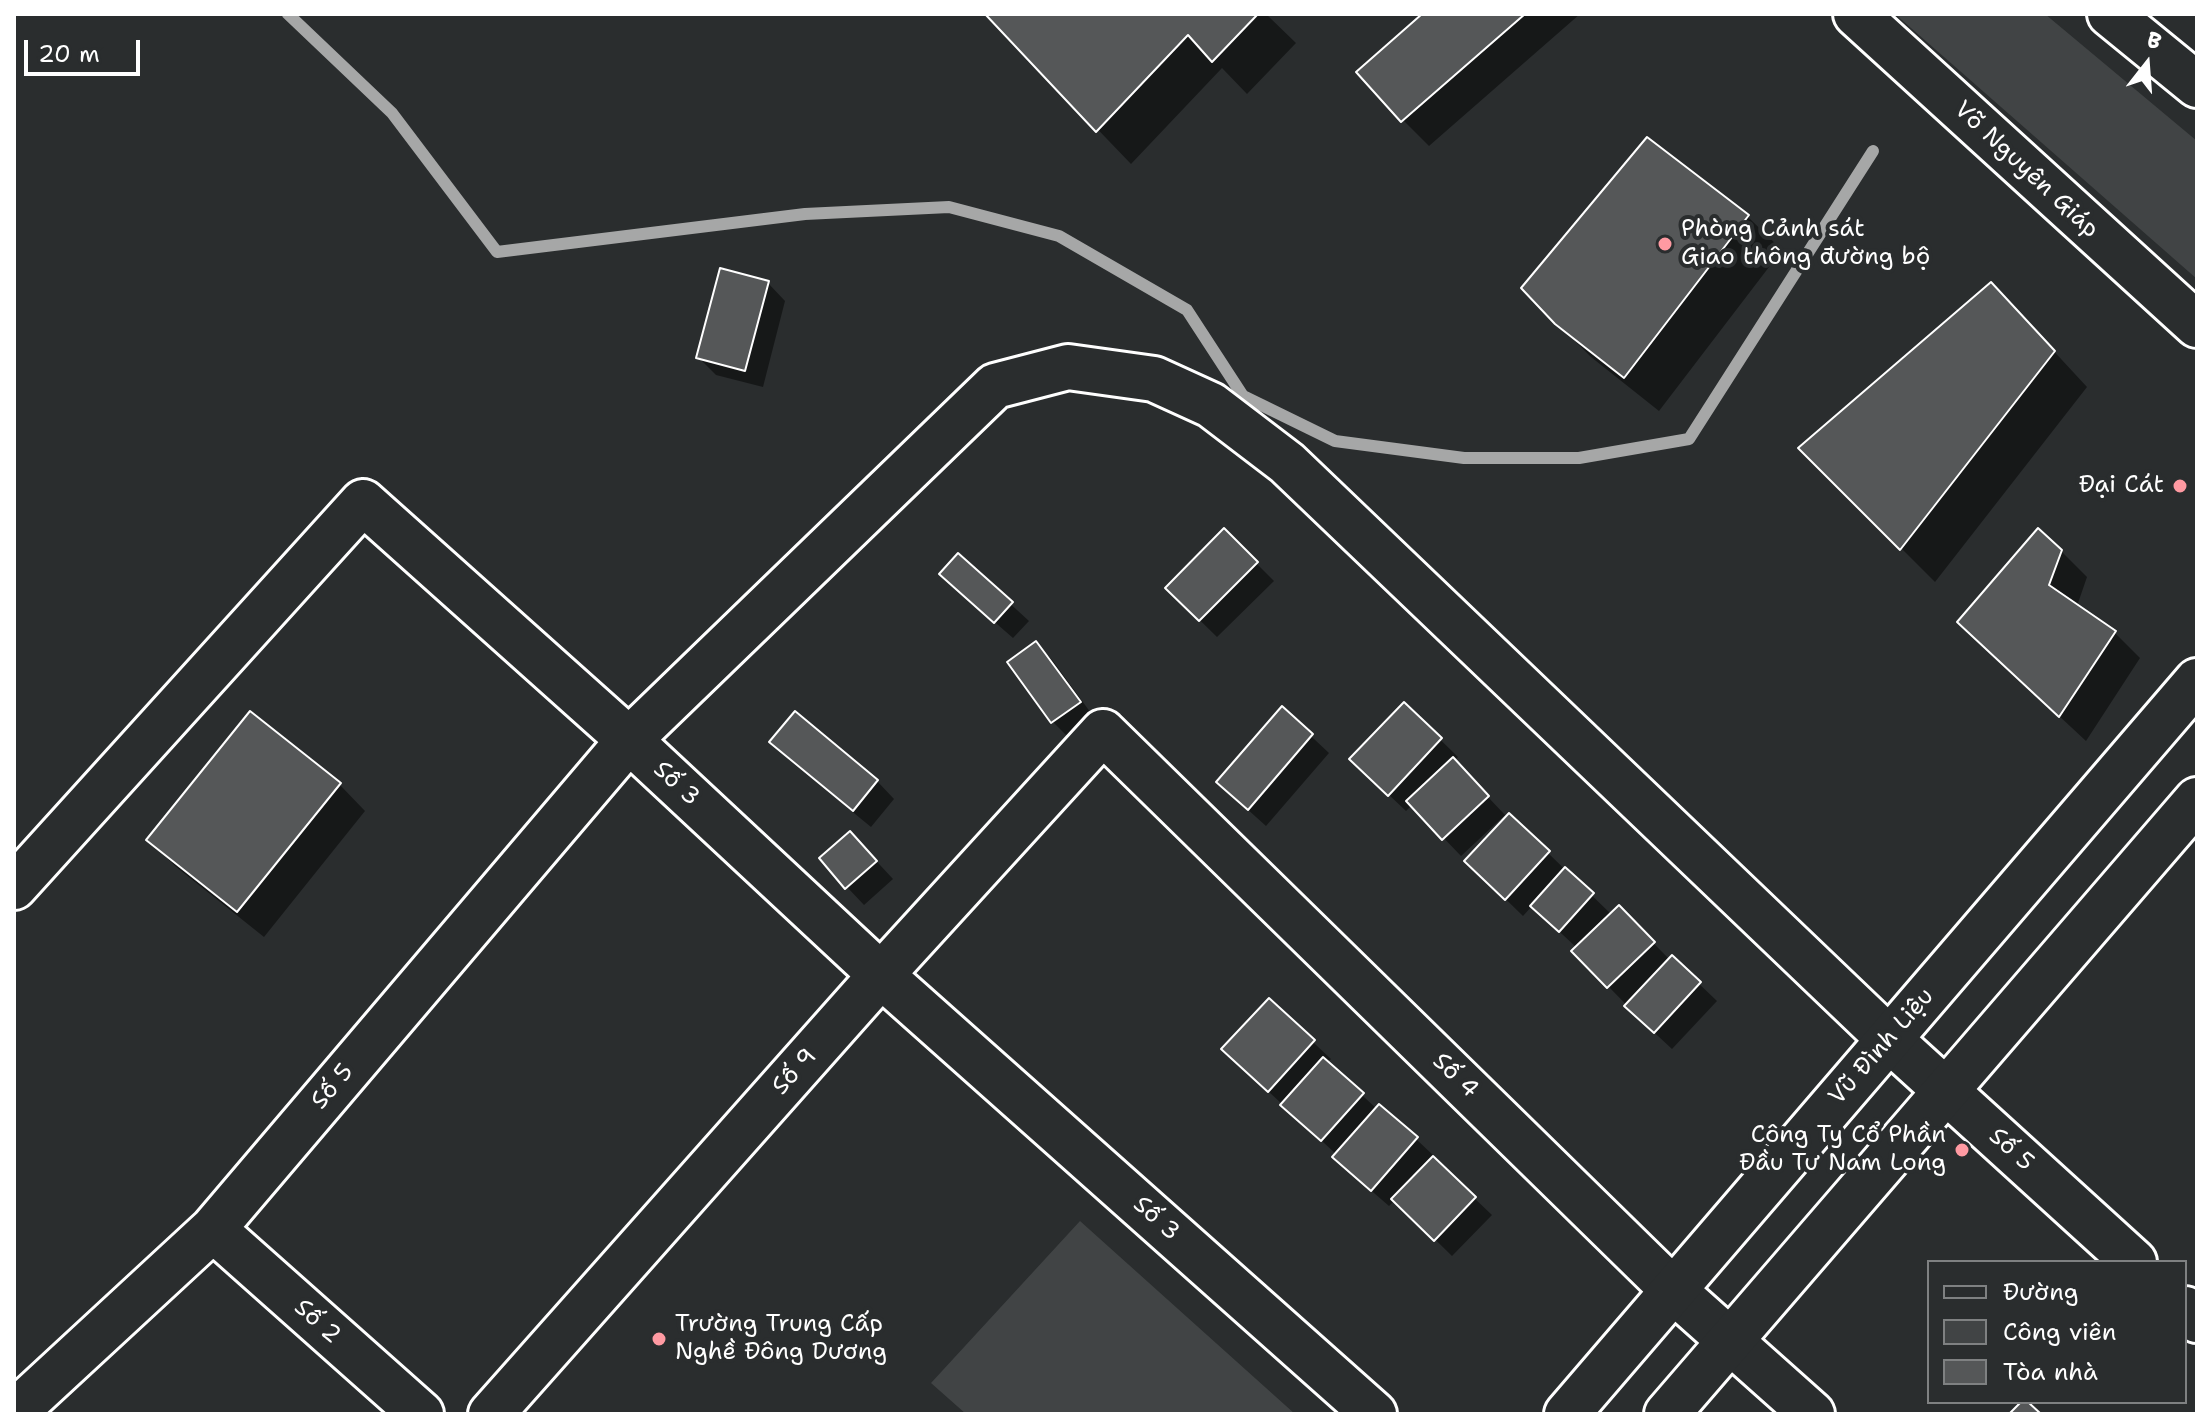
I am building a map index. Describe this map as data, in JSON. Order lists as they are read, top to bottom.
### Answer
{
  "streets": {
    "main road": [
      "Võ Nguyên Giáp",
      "Số 3",
      "Vũ Đình Liệu",
      "Số 9",
      "Số 4",
      "Số 5",
      "Số 2"
    ]
  },
  "crossings": [
    ["Số 3", "Số 9"],
    ["Số 3", "Số 5"],
    ["Vũ Đình Liệu", "Số 4"],
    ["Vũ Đình Liệu", "Số 5"],
    ["Số 9", "Số 4"],
    ["Số 5", "Số 2"]
  ],
  "places": [
    "Phòng Cảnh sát Giao thông đường bộ",
    "Đại Cát",
    "Công Ty Cổ Phần Đầu Tư Nam Long",
    "Trường Trung Cấp Nghề Đông Dương"
  ],
  "legend": ["Đường", "Công viên", "Tòa nhà"],
  "scale_bar": "20 m",
  "north": "top"
}
